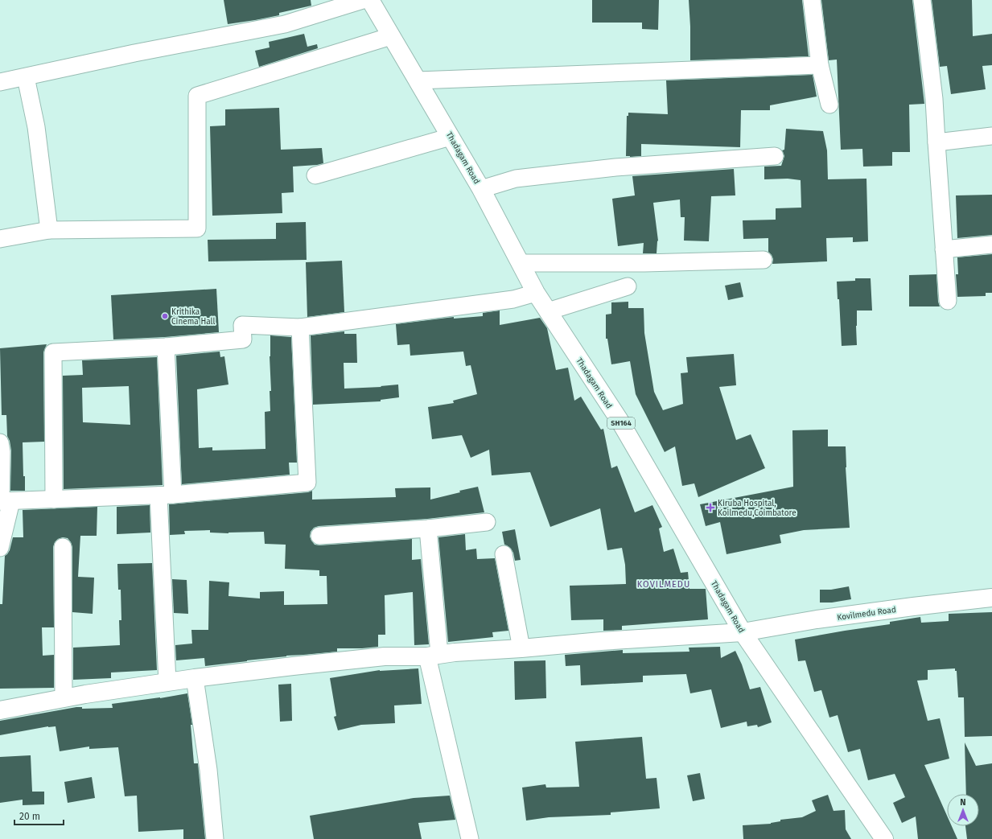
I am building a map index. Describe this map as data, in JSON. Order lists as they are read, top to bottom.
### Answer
{
  "streets": {
    "main road": ["Thadagam Road", "SH164", "Kovilmedu Road"]
  },
  "crossings": [
    ["Thadagam Road", "Kovilmedu Road"]
  ],
  "districts": ["KOVILMEDU"],
  "places": {
    "other": ["Krithika Cinema Hall"],
    "health": ["Kiruba Hospital, Koilmedu,Coimbatore"]
  },
  "scale_bar": "20 m",
  "north": "top"
}
